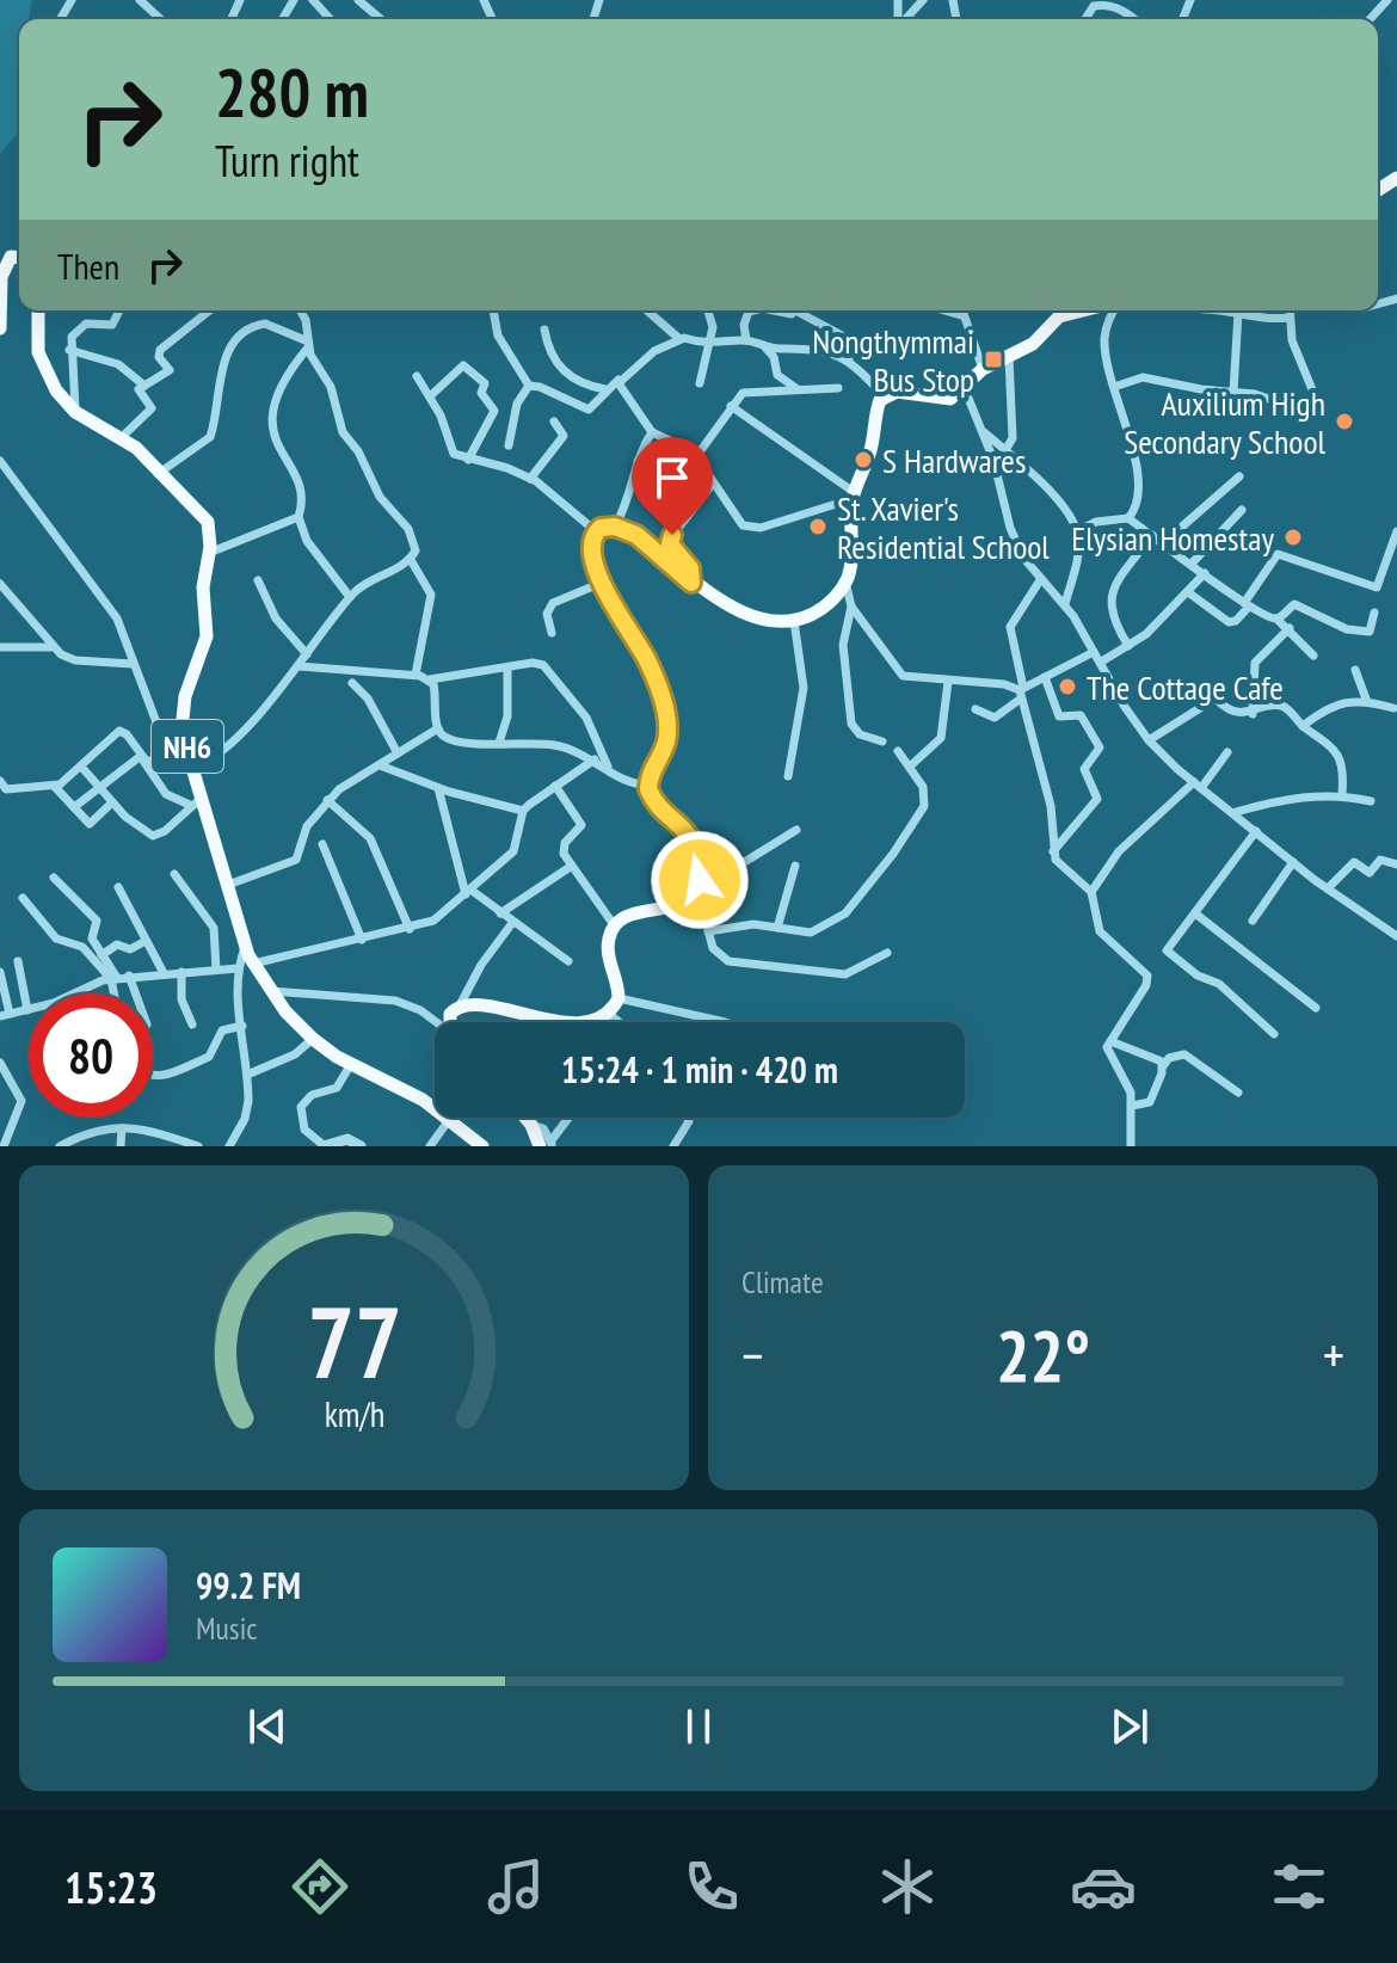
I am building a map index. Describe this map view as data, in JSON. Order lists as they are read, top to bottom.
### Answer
{
  "streets": {
    "highway": ["NH6"]
  },
  "places": {
    "transit": ["Nongthymmai Bus Stop"],
    "other": [
      "Auxilium High Secondary School",
      "S Hardwares",
      "St. Xavier's Residential School",
      "Elysian Homestay",
      "The Cottage Cafe"
    ]
  },
  "page": {
    "turn": ["280 m", "Turn right"],
    "then": "Then",
    "limit": "80",
    "trip": "15:24 · 1 min · 420 m",
    "tile": "Climate",
    "heat": ["−", "22°", "+"],
    "song": ["99.2 FM", "Music"],
    "tabs": "15:23",
    "gauge": ["77", "km/h"]
  }
}
